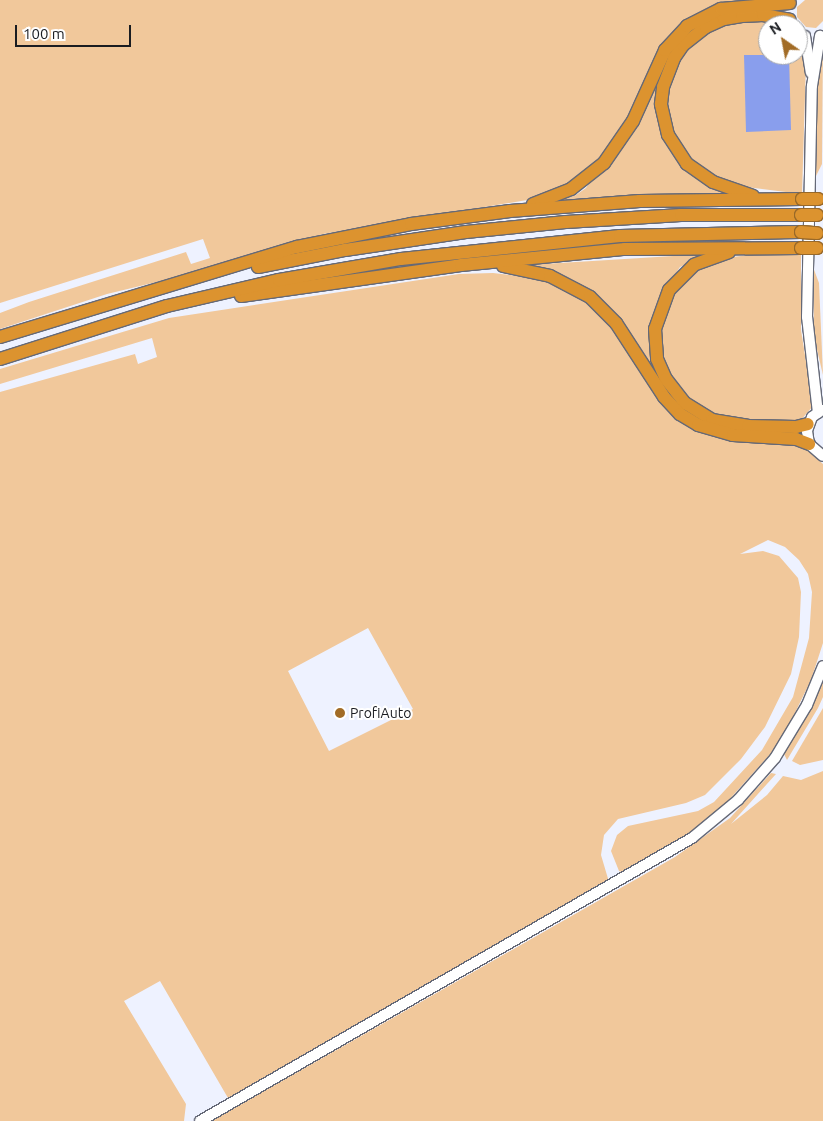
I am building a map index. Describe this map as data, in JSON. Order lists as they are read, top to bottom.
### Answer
{
  "places": ["ProfiAuto"],
  "scale_bar": "100 m",
  "north": "top left"
}
